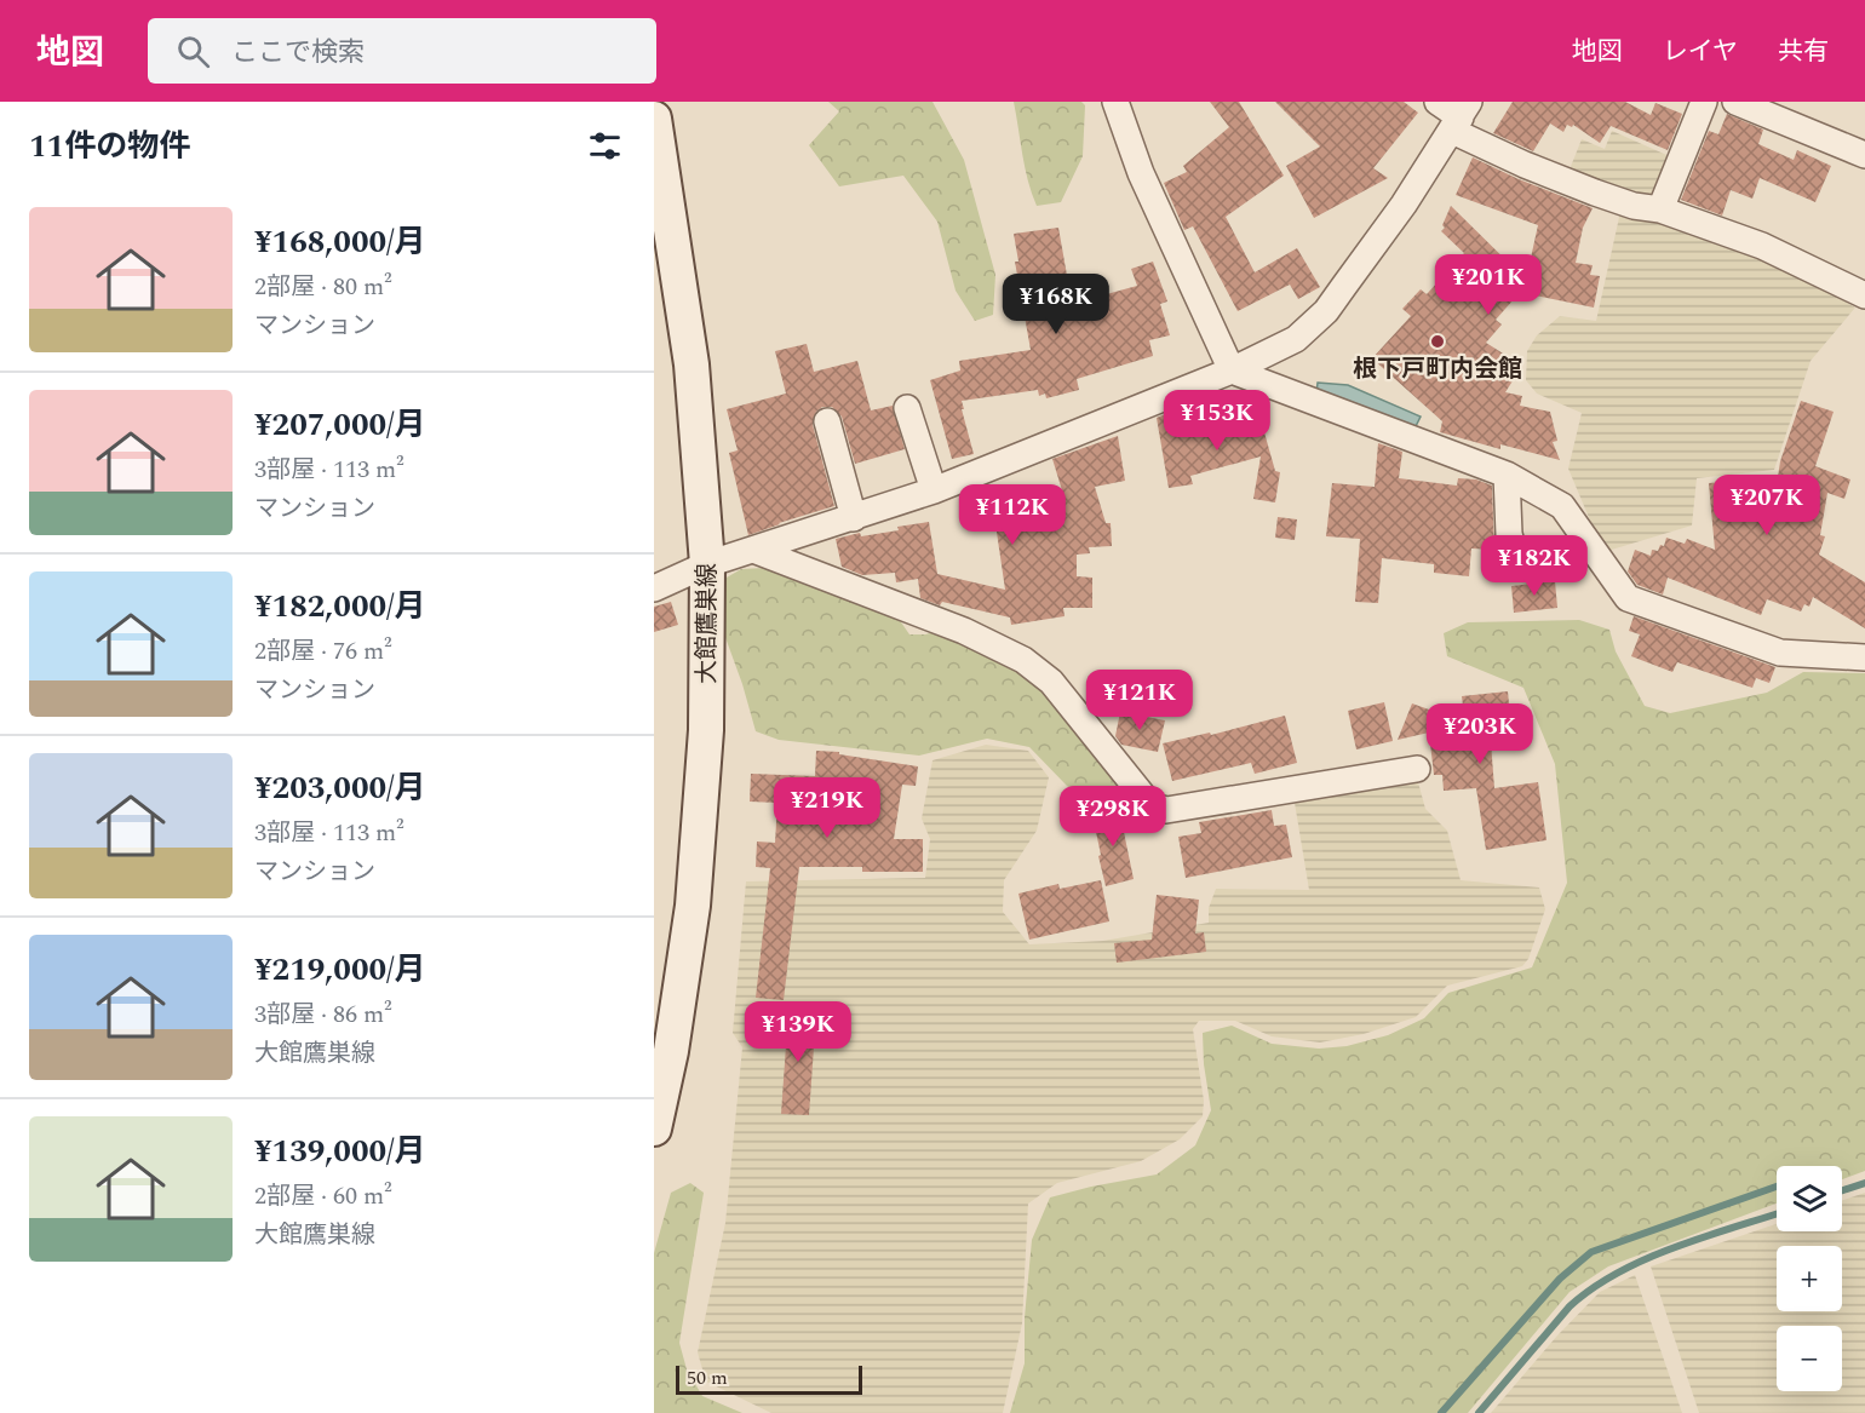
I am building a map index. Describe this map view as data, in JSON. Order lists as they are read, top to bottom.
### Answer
{
  "streets": {
    "main road": ["大館鷹巣線"]
  },
  "places": ["根下戸町内会館"],
  "scale_bar": "50 m",
  "page": {
    "header": "地図",
    "search": "ここで検索",
    "nav": ["地図", "レイヤ", "共有"],
    "heading": "11件の物件",
    "list": [
      {
        "name": "¥168,000/月",
        "note": "2部屋 · 80 m² · マンション"
      },
      {
        "name": "¥207,000/月",
        "note": "3部屋 · 113 m² · マンション"
      },
      {
        "name": "¥182,000/月",
        "note": "2部屋 · 76 m² · マンション"
      },
      {
        "name": "¥203,000/月",
        "note": "3部屋 · 113 m² · マンション"
      },
      {
        "name": "¥219,000/月",
        "note": "3部屋 · 86 m² · 大館鷹巣線"
      },
      {
        "name": "¥139,000/月",
        "note": "2部屋 · 60 m² · 大館鷹巣線"
      }
    ],
    "price": [
      "¥201K",
      "¥168K",
      "¥153K",
      "¥207K",
      "¥112K",
      "¥182K",
      "¥121K",
      "¥203K",
      "¥219K",
      "¥298K",
      "¥139K"
    ],
    "map_buttons": ["+", "−"],
    "scale": "50 m"
  }
}
